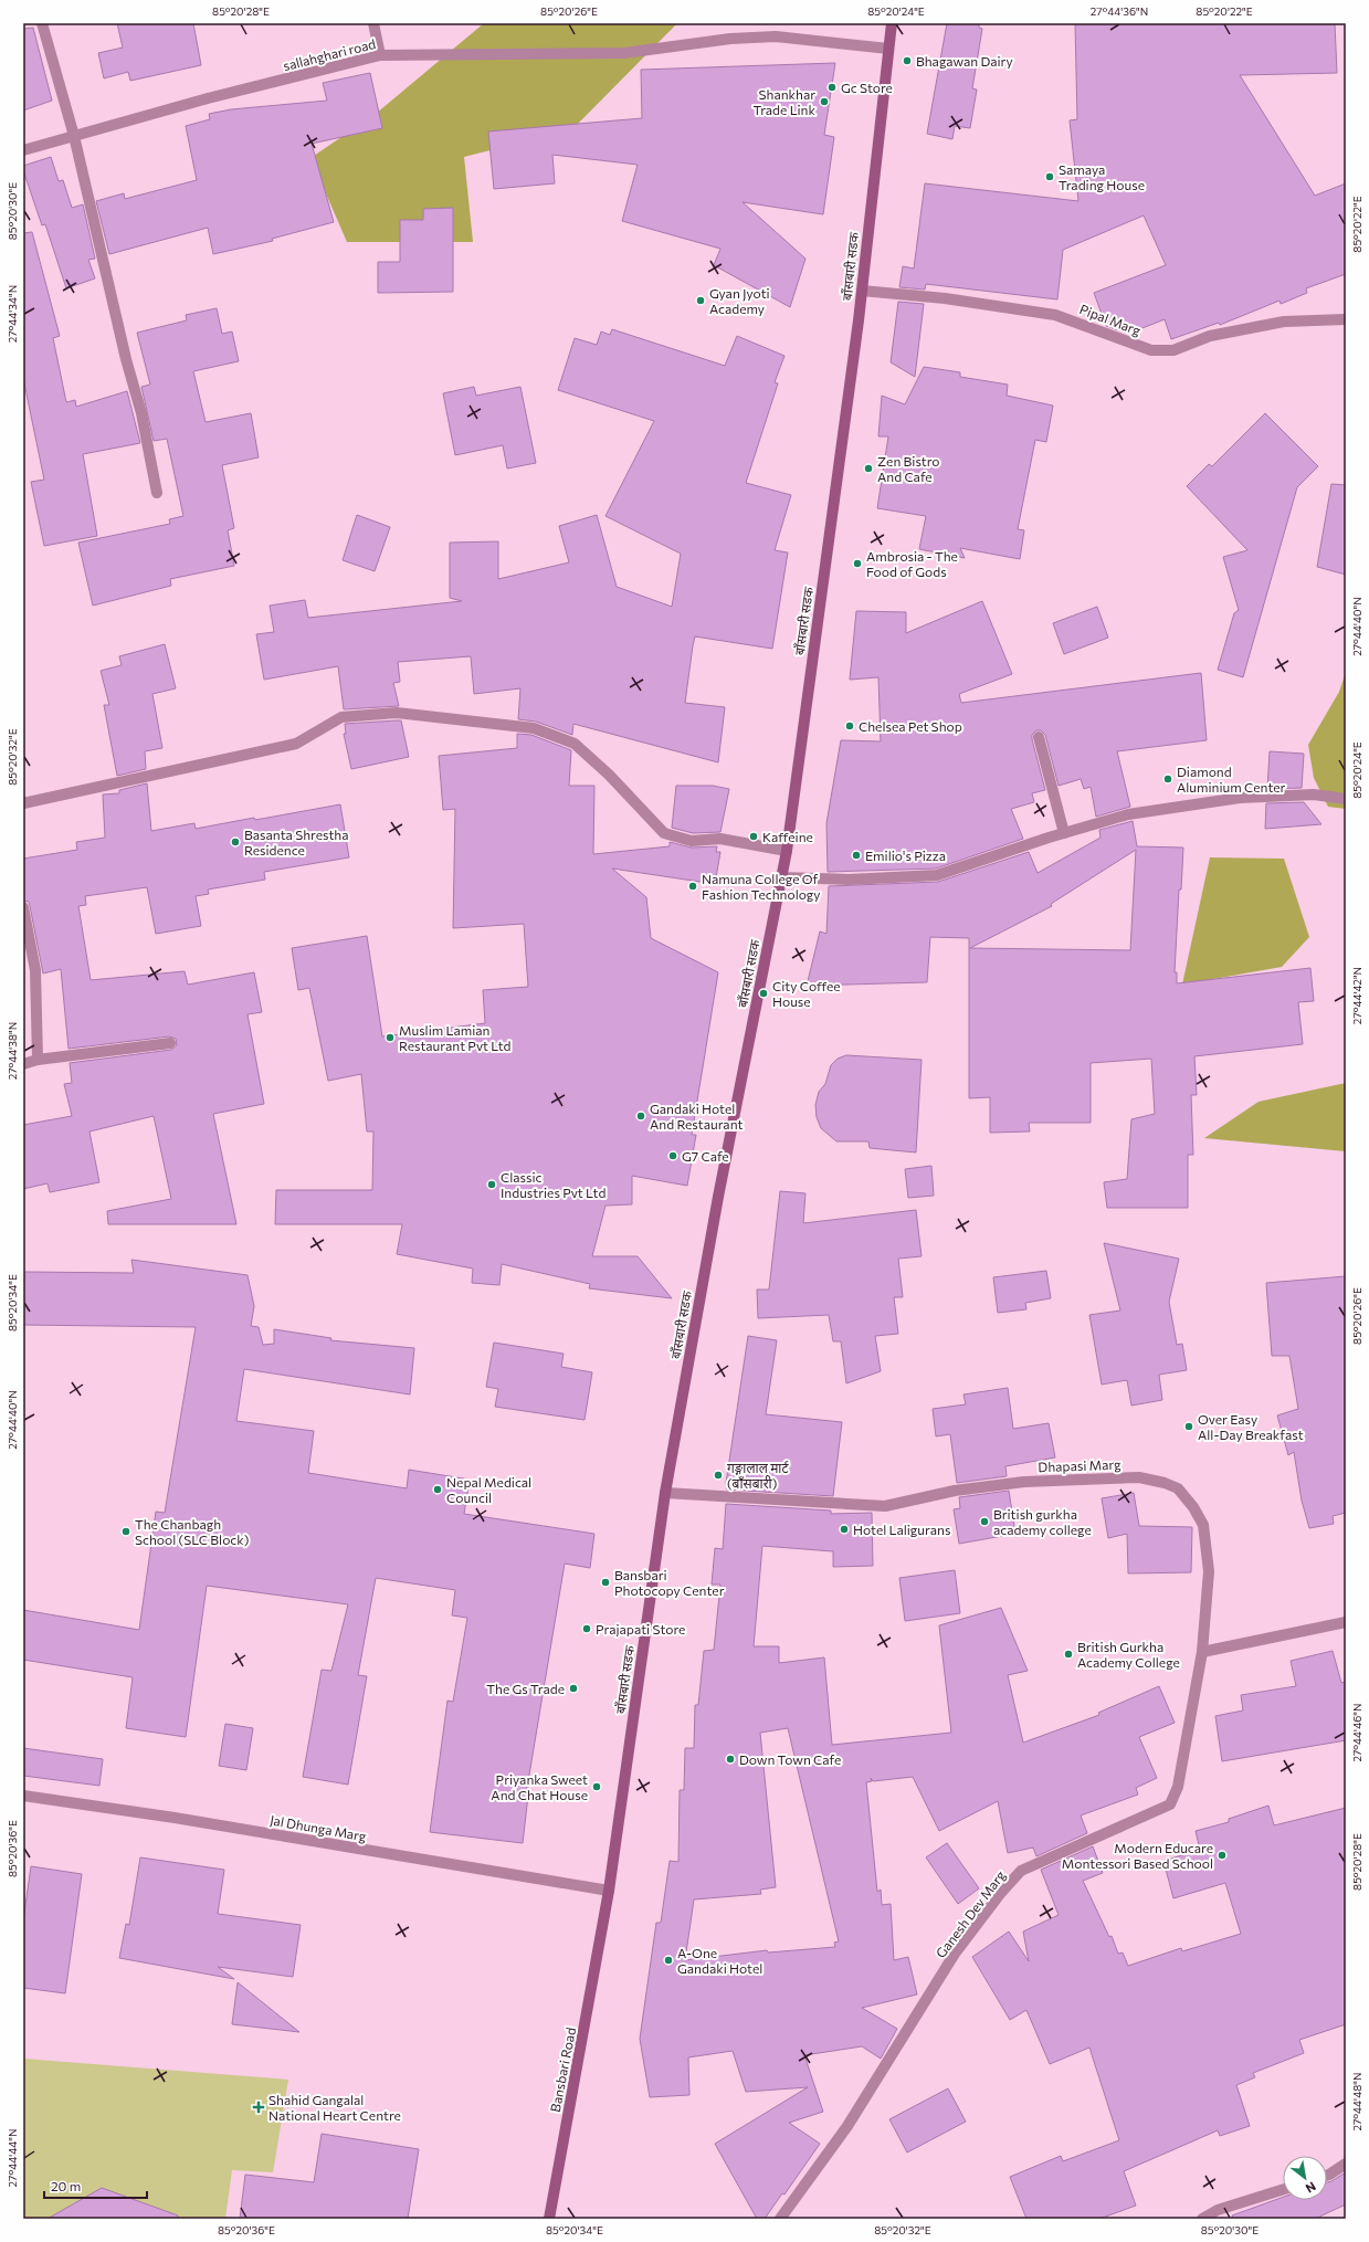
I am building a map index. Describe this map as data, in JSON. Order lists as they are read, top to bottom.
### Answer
{
  "streets": {
    "main road": ["बाँसबारी सडक", "Bansbari Road"],
    "street": [
      "sallahghari road",
      "Pipal Marg",
      "Dhapasi Marg",
      "Jal Dhunga Marg",
      "Ganesh Dev Marg"
    ]
  },
  "crossings": [
    ["sallahghari road", "बाँसबारी सडक"],
    ["बाँसबारी सडक", "Pipal Marg"],
    ["बाँसबारी सडक", "Dhapasi Marg"],
    ["बाँसबारी सडक", "Jal Dhunga Marg"],
    ["बाँसबारी सडक", "Bansbari Road"],
    ["Dhapasi Marg", "Ganesh Dev Marg"]
  ],
  "places": {
    "other": [
      "Bhagawan Dairy",
      "Gc Store",
      "Shankhar Trade Link",
      "Samaya Trading House",
      "Gyan Jyoti Academy",
      "Zen Bistro And Cafe",
      "Ambrosia - The Food of Gods",
      "Chelsea Pet Shop",
      "Diamond Aluminium Center",
      "Kaffeine",
      "Basanta Shrestha Residence",
      "Emilio's Pizza",
      "Namuna College Of Fashion Technology",
      "City Coffee House",
      "Muslim Lamian Restaurant Pvt Ltd",
      "Gandaki Hotel And Restaurant",
      "G7 Cafe",
      "Classic Industries Pvt Ltd",
      "Over Easy All-Day Breakfast",
      "गङ्गालाल मार्ट (बाँसबारी)",
      "Nepal Medical Council",
      "British gurkha academy college",
      "Hotel Laligurans",
      "The Chanbagh School (SLC Block)",
      "Bansbari Photocopy Center",
      "Prajapati Store",
      "British Gurkha Academy College",
      "The Gs Trade",
      "Down Town Cafe",
      "Priyanka Sweet And Chat House",
      "Modern Educare Montessori Based School",
      "A-One Gandaki Hotel"
    ],
    "health": ["Shahid Gangalal National Heart Centre"]
  },
  "scale_bar": "20 m",
  "north": "bottom right",
  "coordinates": [
    "85°20'28\"E",
    "85°20'26\"E",
    "85°20'24\"E",
    "27°44'36\"N",
    "85°20'22\"E",
    "85°20'30\"E",
    "27°44'34\"N",
    "27°44'40\"N",
    "85°20'32\"E",
    "27°44'42\"N",
    "27°44'38\"N",
    "85°20'34\"E",
    "27°44'46\"N",
    "85°20'36\"E",
    "27°44'48\"N",
    "27°44'44\"N"
  ]
}
